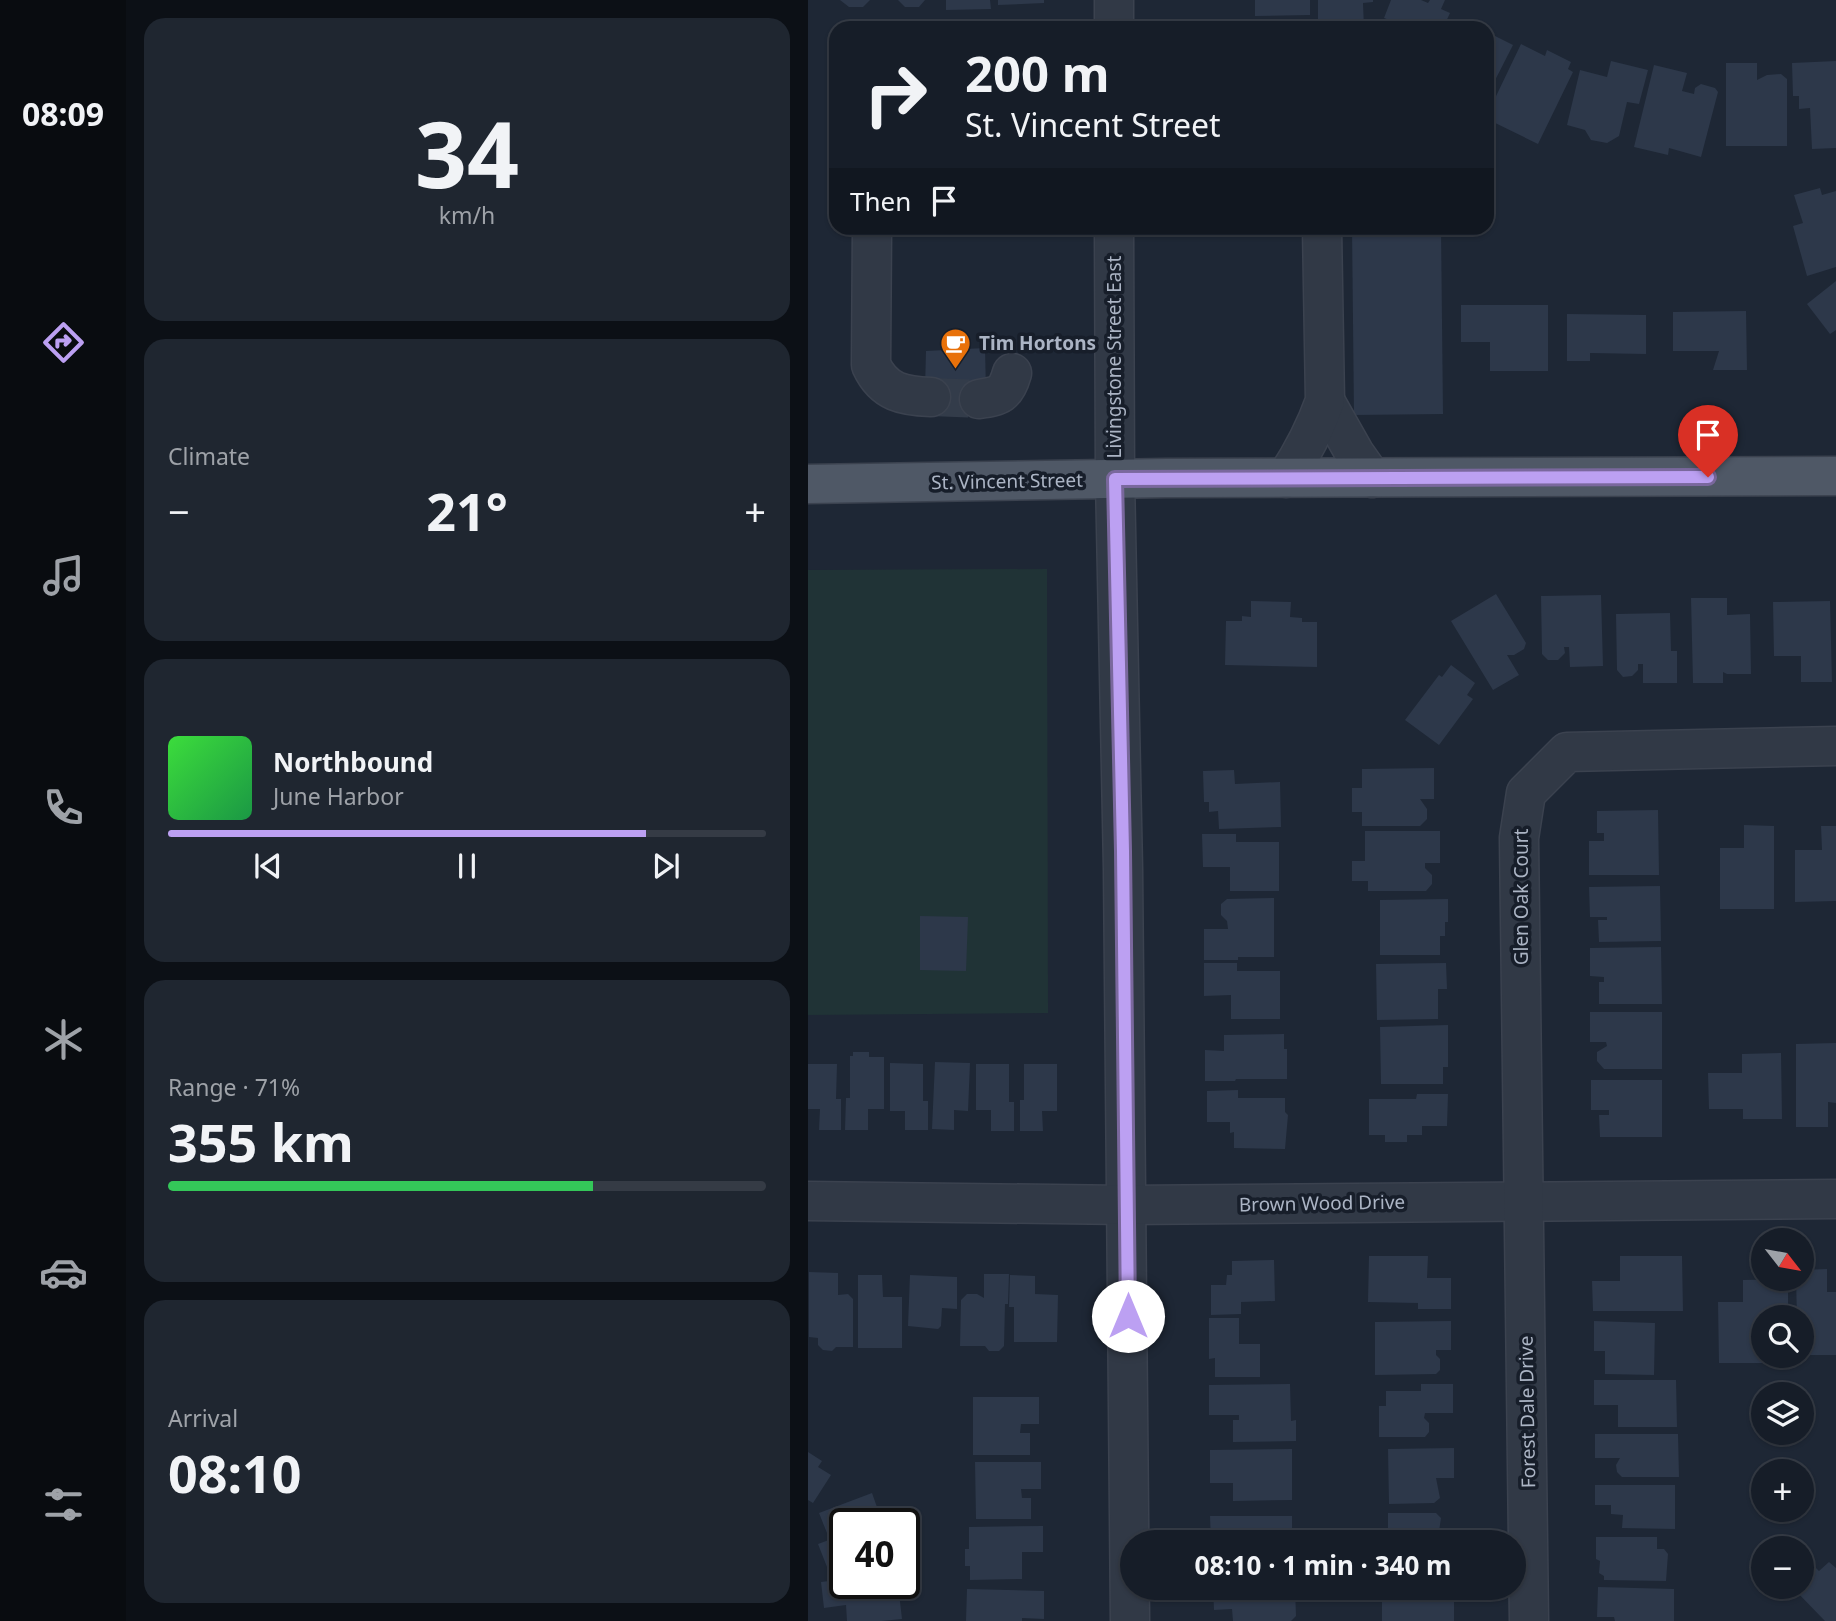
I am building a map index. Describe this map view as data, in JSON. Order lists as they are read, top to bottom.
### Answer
{
  "streets": {
    "main road": ["St. Vincent Street"],
    "street": [
      "Livingstone Street East",
      "Glen Oak Court",
      "Brown Wood Drive",
      "Forest Dale Drive"
    ]
  },
  "crossings": [
    ["Livingstone Street East", "St. Vincent Street"],
    ["Livingstone Street East", "Brown Wood Drive"],
    ["Glen Oak Court", "Brown Wood Drive"],
    ["Glen Oak Court", "Forest Dale Drive"],
    ["Brown Wood Drive", "Forest Dale Drive"]
  ],
  "places": {
    "cafe": ["Tim Hortons"]
  },
  "north": "bottom right",
  "page": {
    "tabs": "08:09",
    "tile": [
      ["34", "km/h"],
      "Climate",
      ["Range · 71%", "355 km"],
      ["Arrival", "08:10"]
    ],
    "turn": ["200 m", "St. Vincent Street"],
    "then": "Then",
    "heat": ["−", "21°", "+"],
    "song": ["Northbound", "June Harbor"],
    "map_buttons": ["+", "−"],
    "limit": "40",
    "trip": "08:10 · 1 min · 340 m"
  }
}
